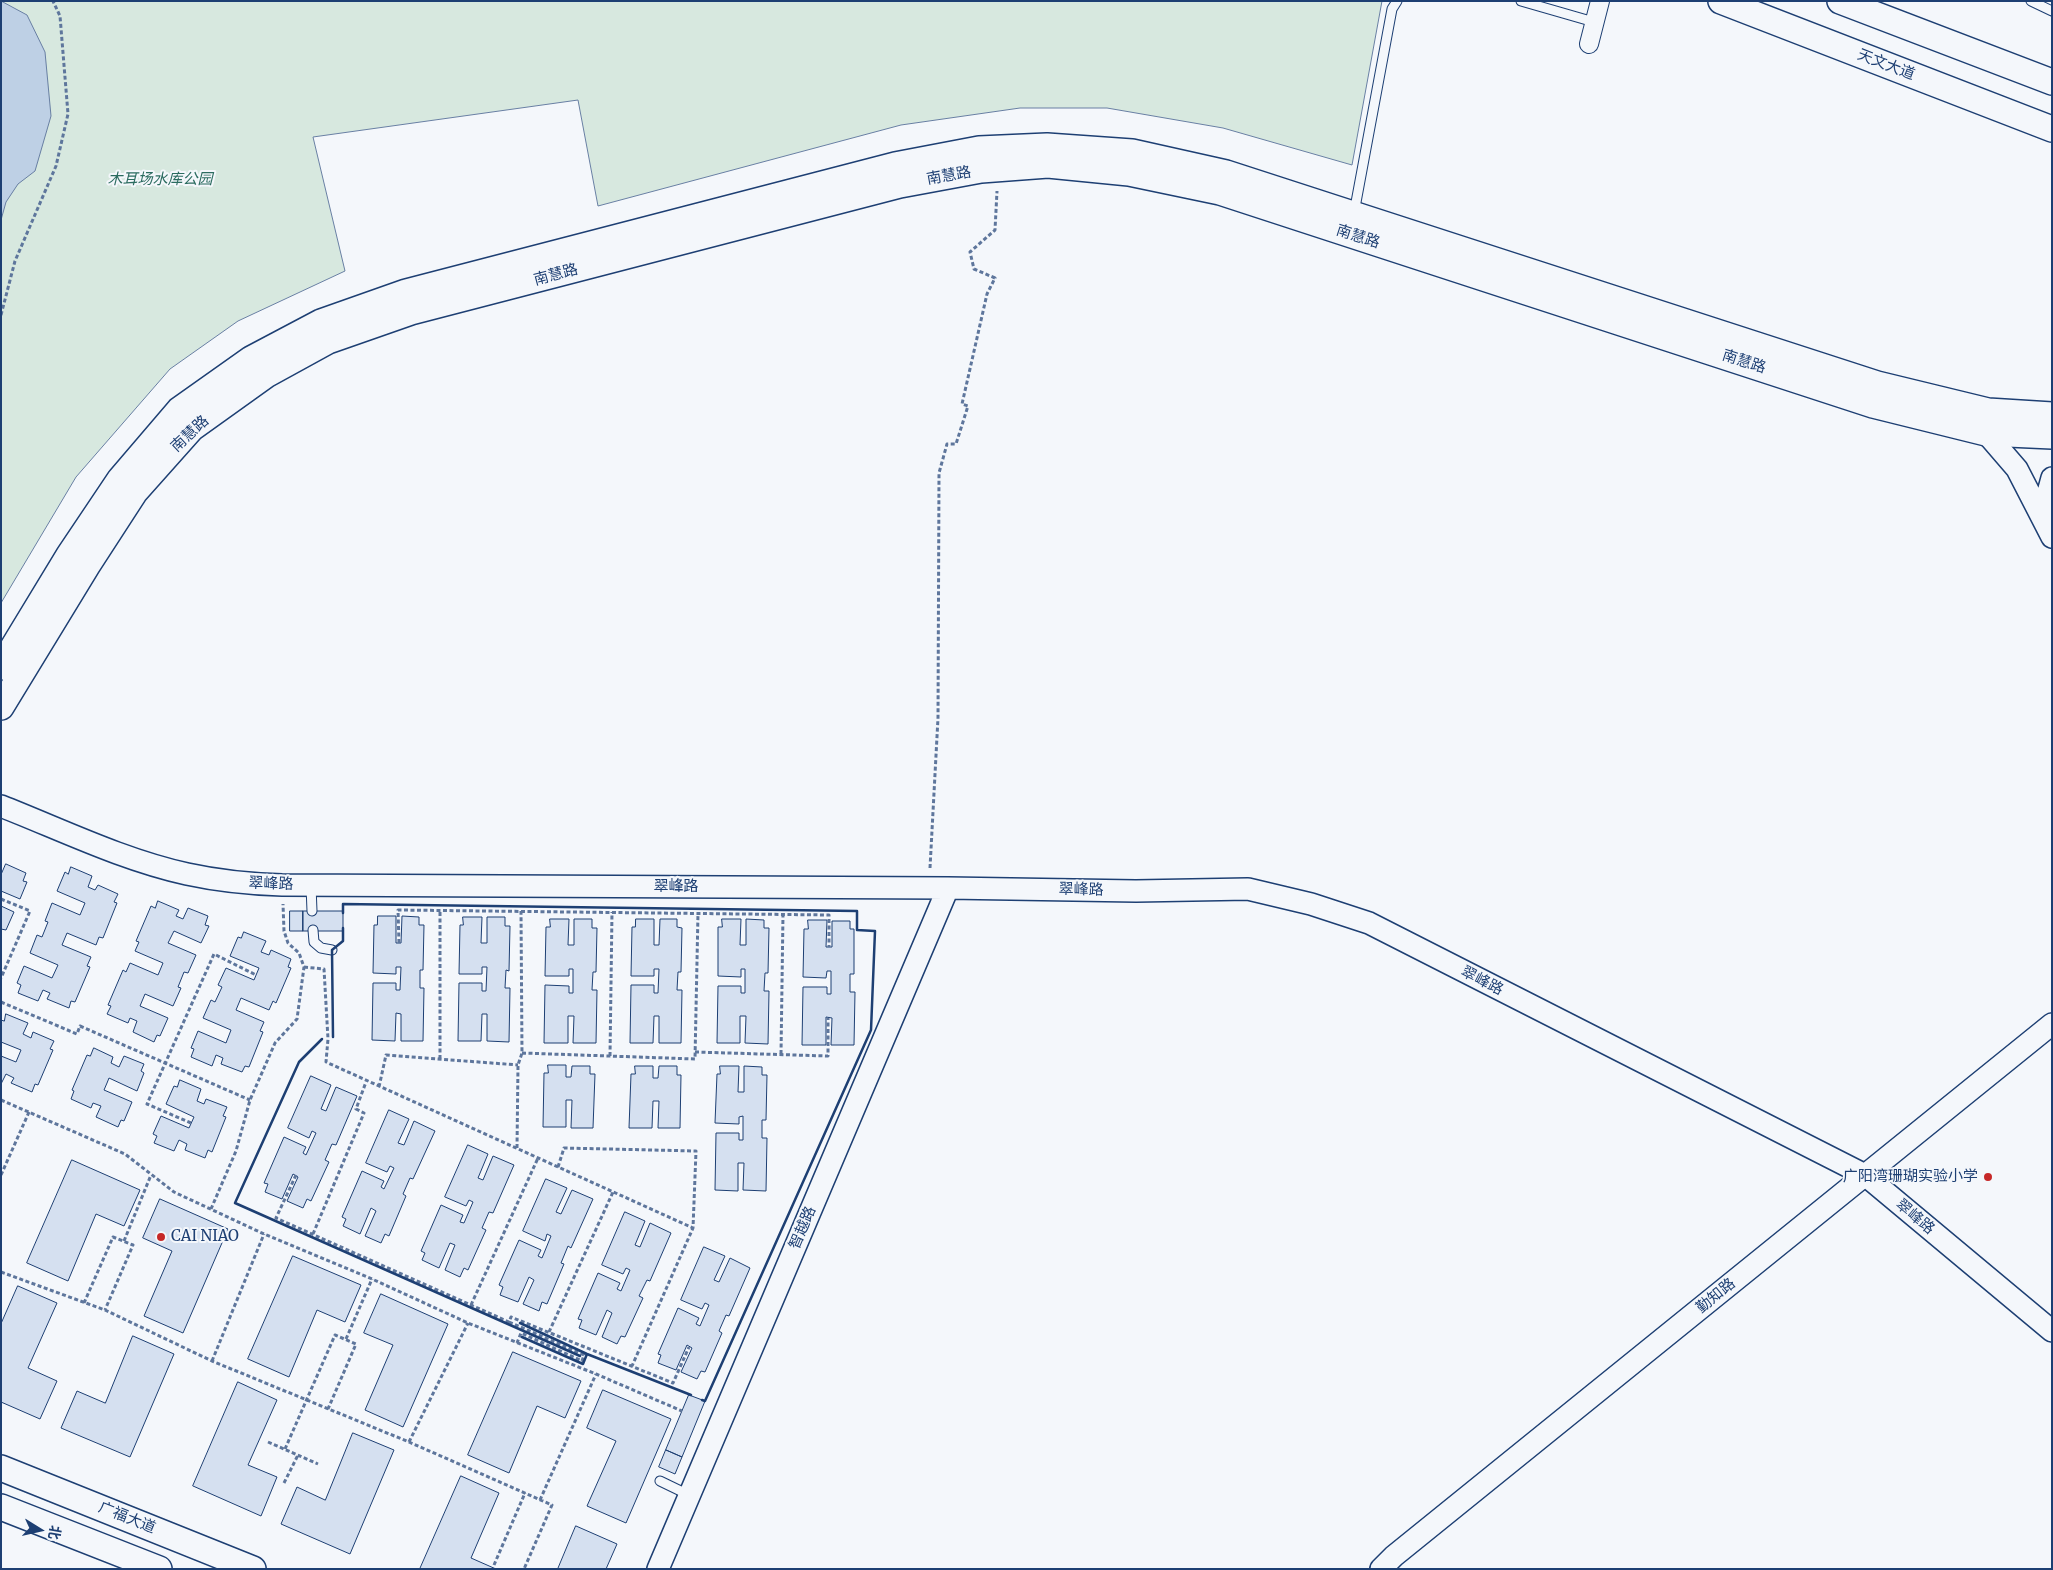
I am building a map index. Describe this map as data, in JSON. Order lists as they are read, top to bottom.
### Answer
{
  "streets": {
    "main road": ["天文大道", "南慧路", "广福大道"],
    "street": ["翠峰路", "智越路", "勤知路"]
  },
  "crossings": [
    ["翠峰路", "智越路"],
    ["翠峰路", "勤知路"]
  ],
  "parks": ["木耳场水库公园"],
  "places": ["广阳湾珊瑚实验小学", "CAI NIAO"],
  "north": "right"
}
